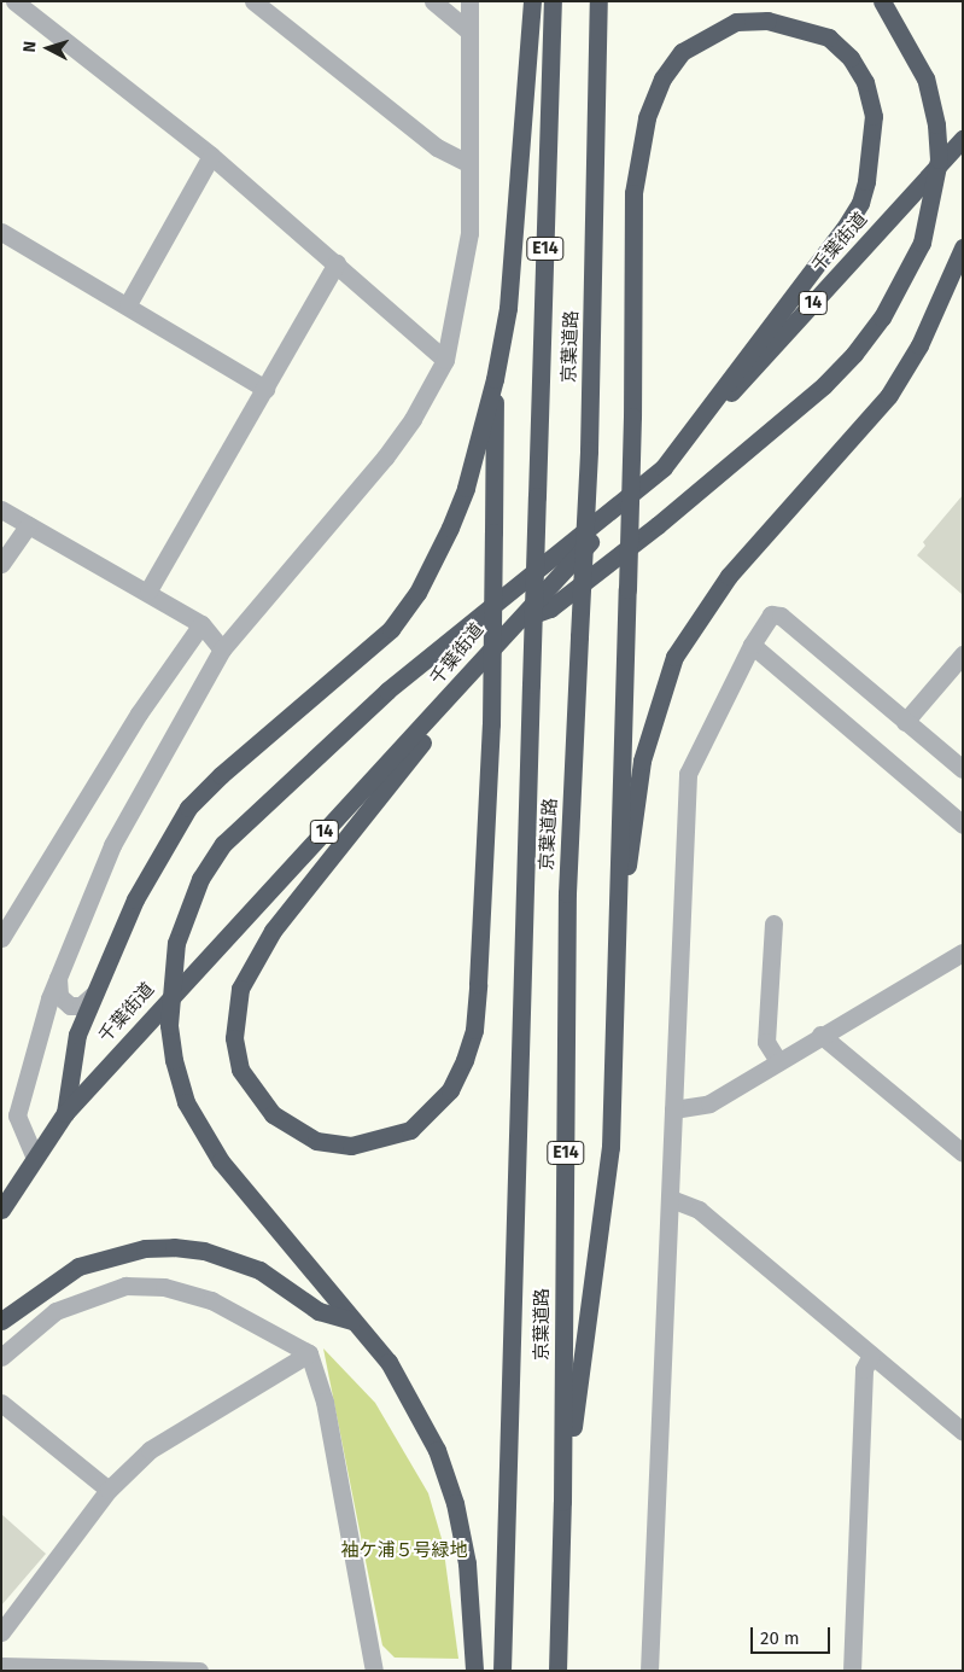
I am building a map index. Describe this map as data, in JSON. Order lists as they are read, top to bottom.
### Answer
{
  "streets": {
    "highway": [
      "千葉街道",
      "E14",
      "14",
      "京葉道路"
    ]
  },
  "parks": ["袖ケ浦５号緑地"],
  "scale_bar": "20 m",
  "north": "left"
}
